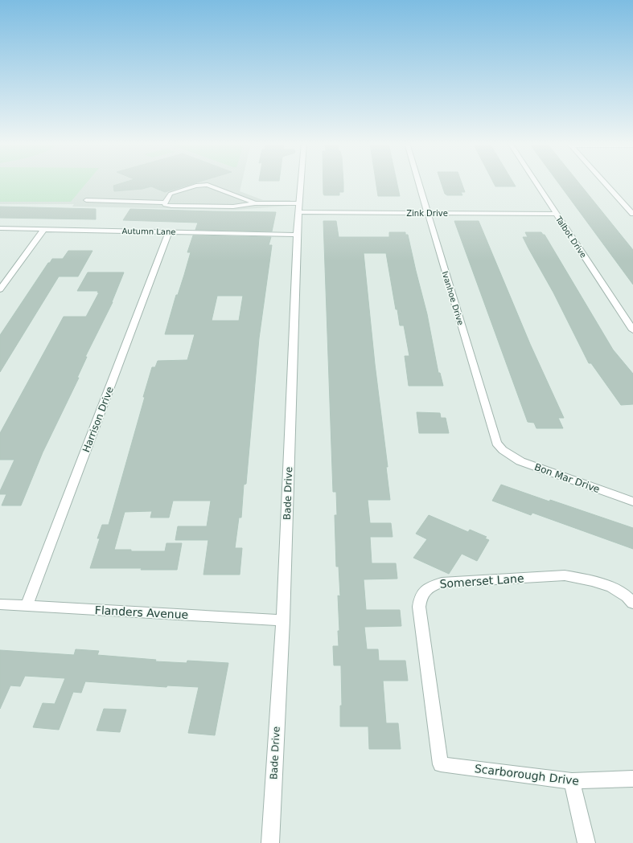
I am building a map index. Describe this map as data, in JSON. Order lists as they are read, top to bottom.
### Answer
{
  "streets": {
    "street": [
      "Zink Drive",
      "Autumn Lane",
      "Talbot Drive",
      "Ivanhoe Drive",
      "Harrison Drive",
      "Bon Mar Drive",
      "Bade Drive",
      "Somerset Lane",
      "Flanders Avenue",
      "Scarborough Drive"
    ]
  },
  "crossings": [
    ["Zink Drive", "Talbot Drive"],
    ["Zink Drive", "Ivanhoe Drive"],
    ["Zink Drive", "Bade Drive"],
    ["Autumn Lane", "Harrison Drive"],
    ["Autumn Lane", "Bade Drive"],
    ["Ivanhoe Drive", "Bon Mar Drive"],
    ["Harrison Drive", "Flanders Avenue"],
    ["Bade Drive", "Flanders Avenue"],
    ["Somerset Lane", "Scarborough Drive"]
  ]
}
